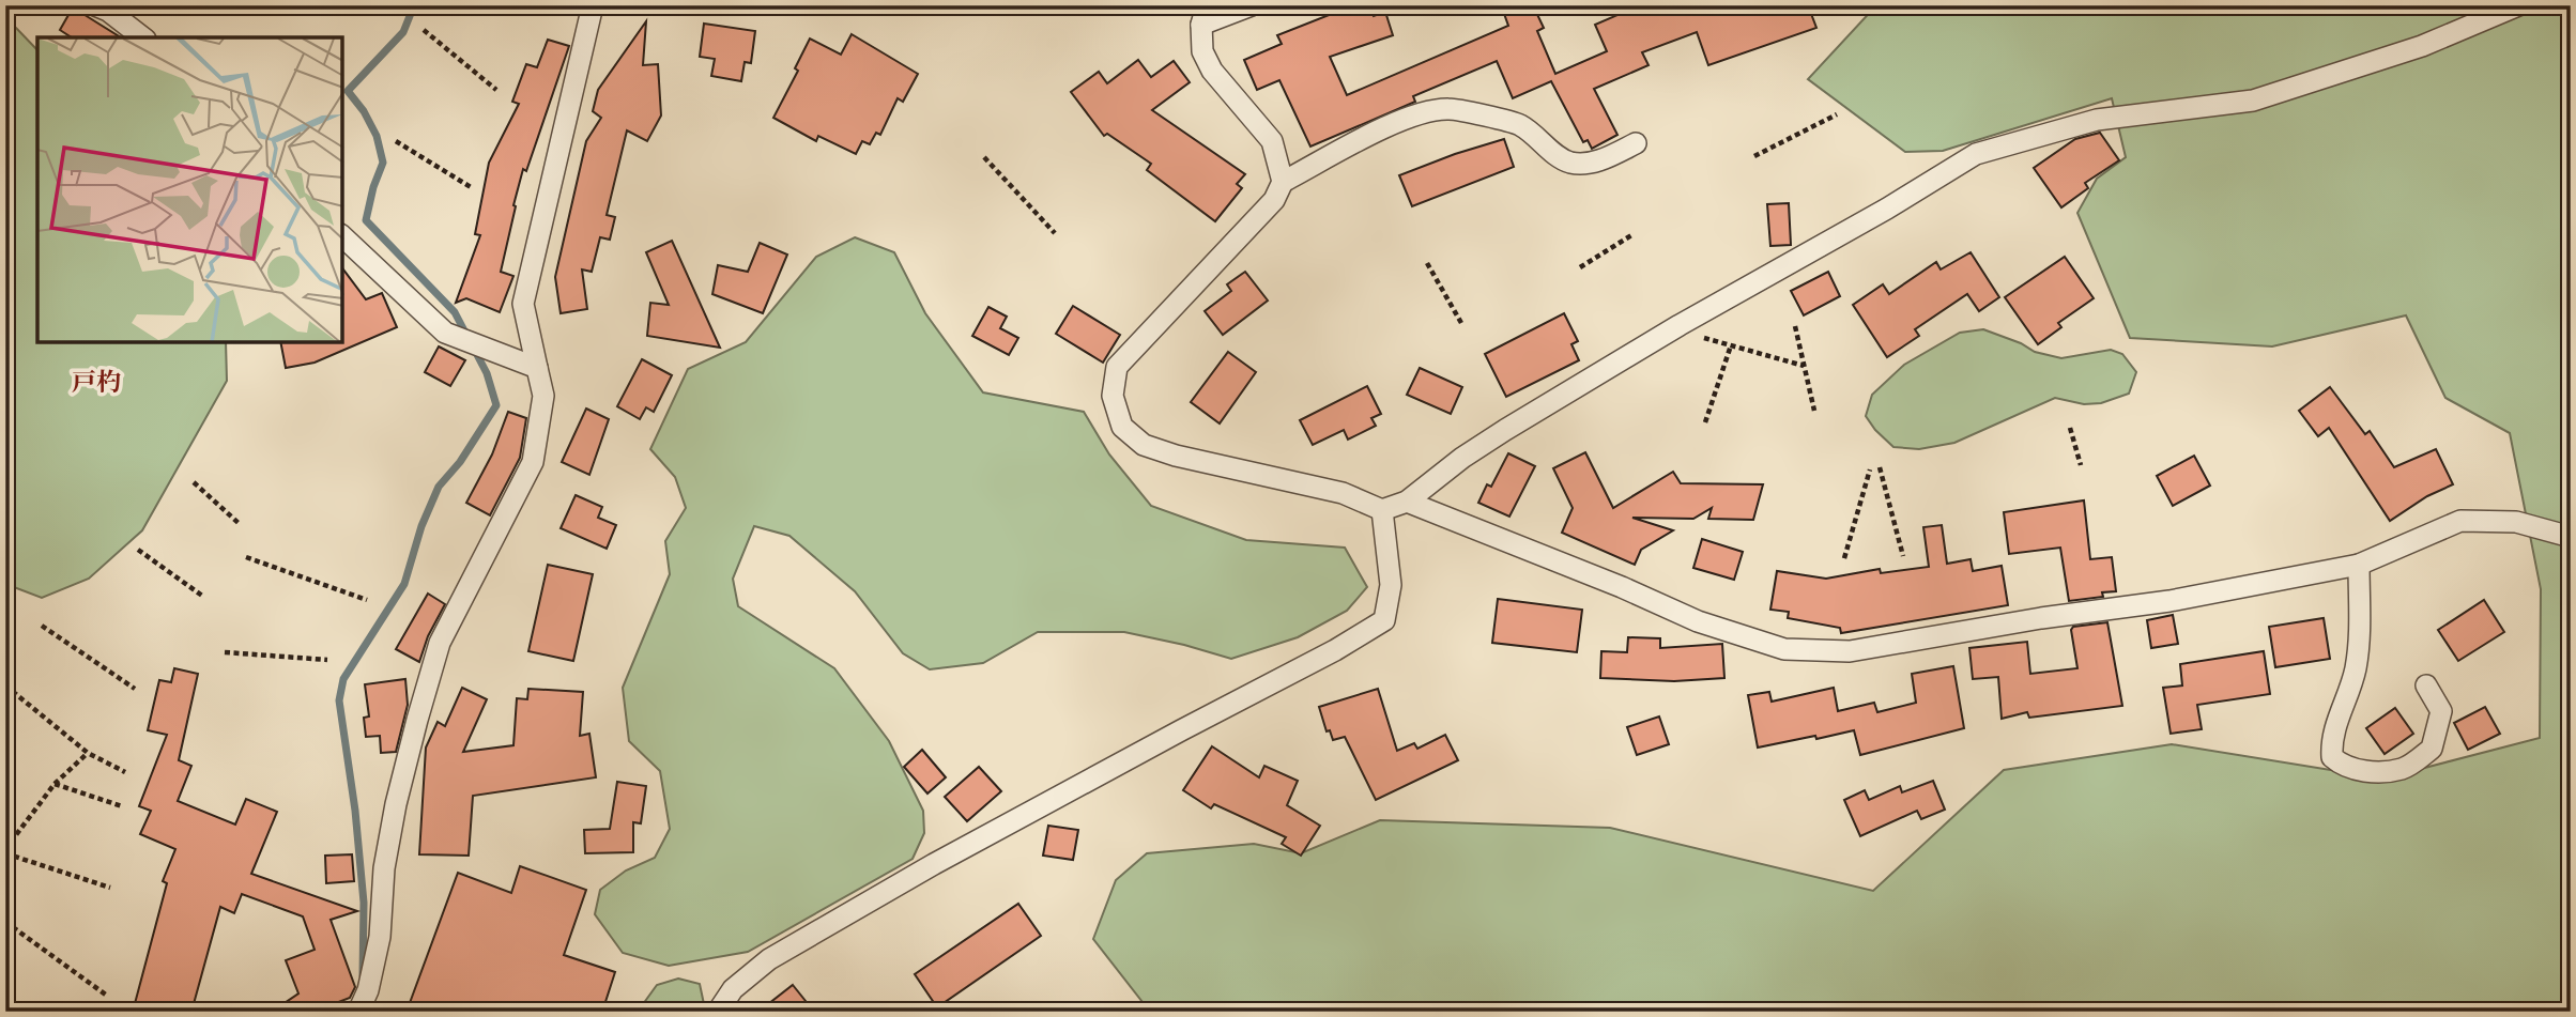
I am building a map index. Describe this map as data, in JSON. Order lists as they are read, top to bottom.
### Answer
{
  "districts": ["戸杓"]
}
